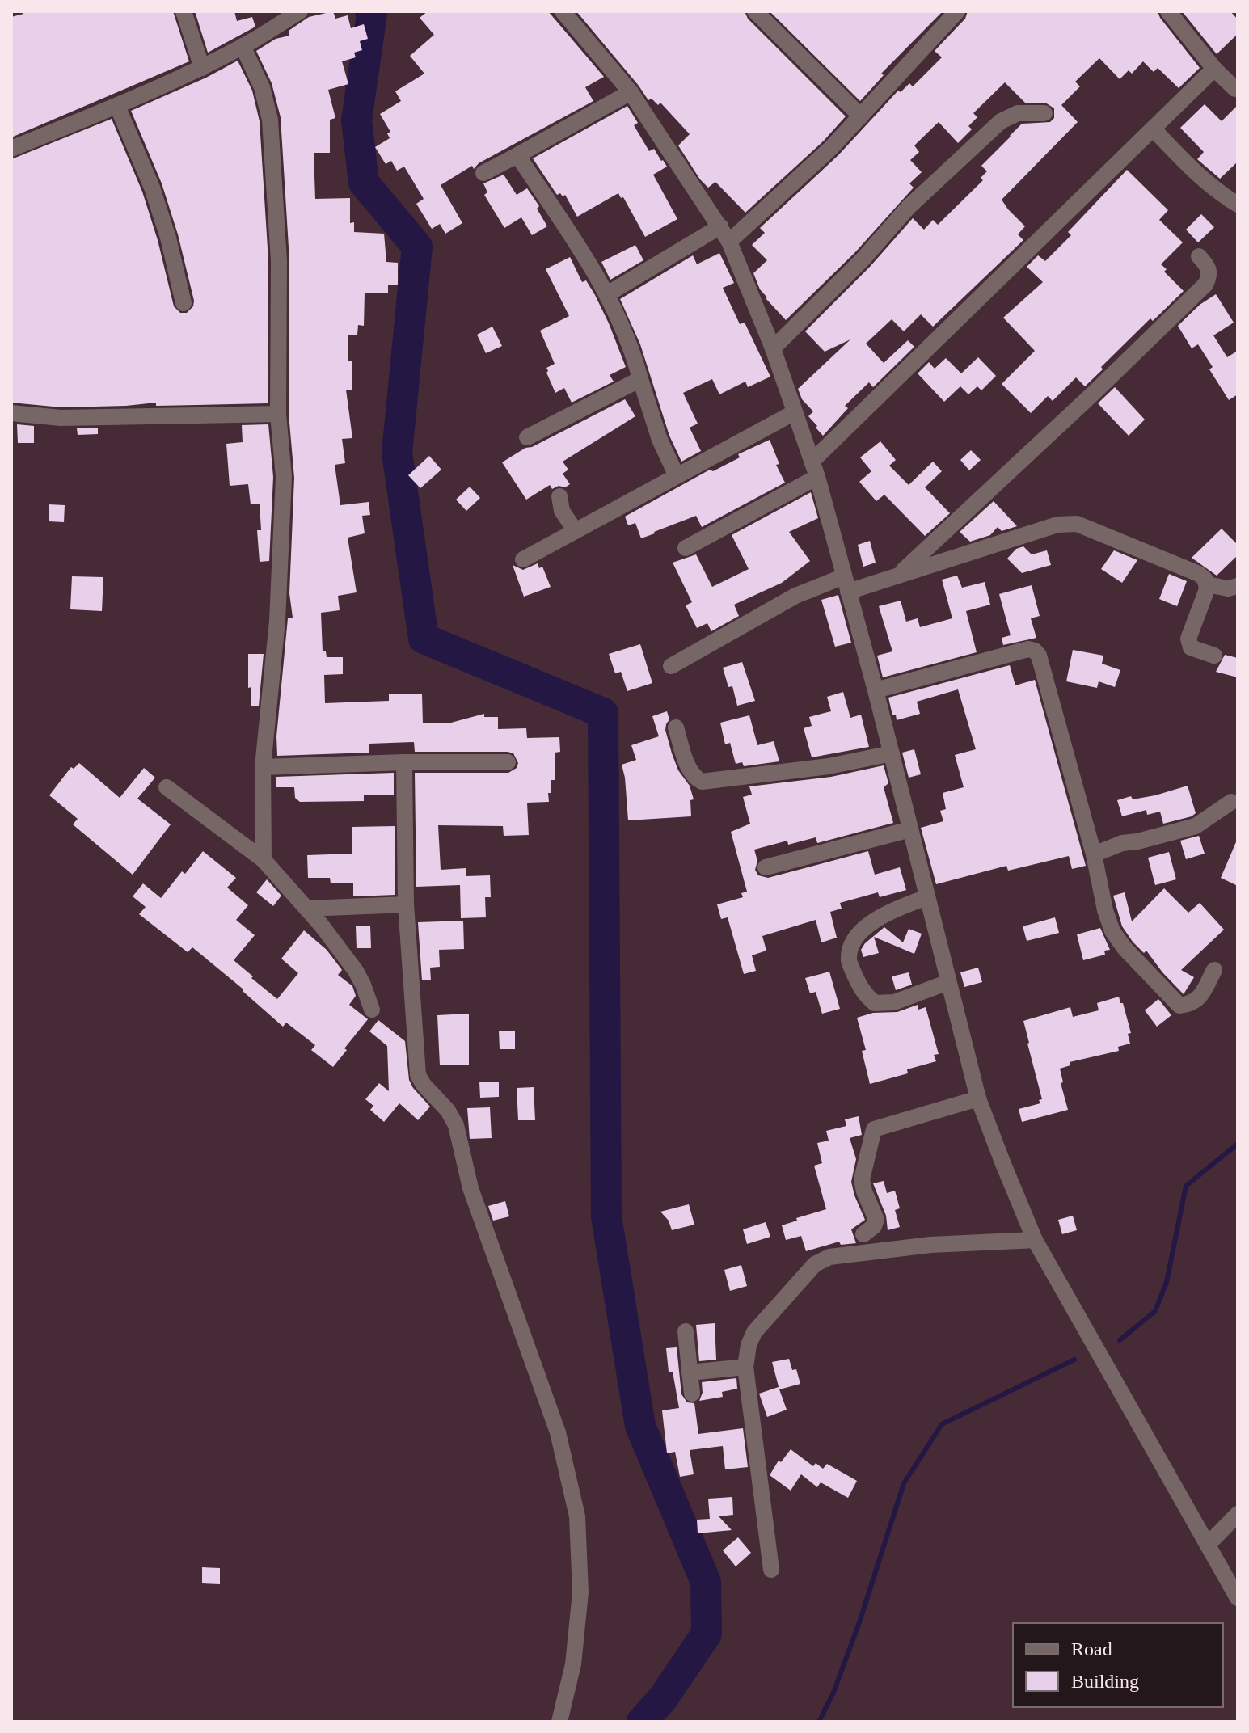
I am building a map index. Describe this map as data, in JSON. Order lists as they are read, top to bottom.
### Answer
{
  "legend": ["Road", "Building"]
}
